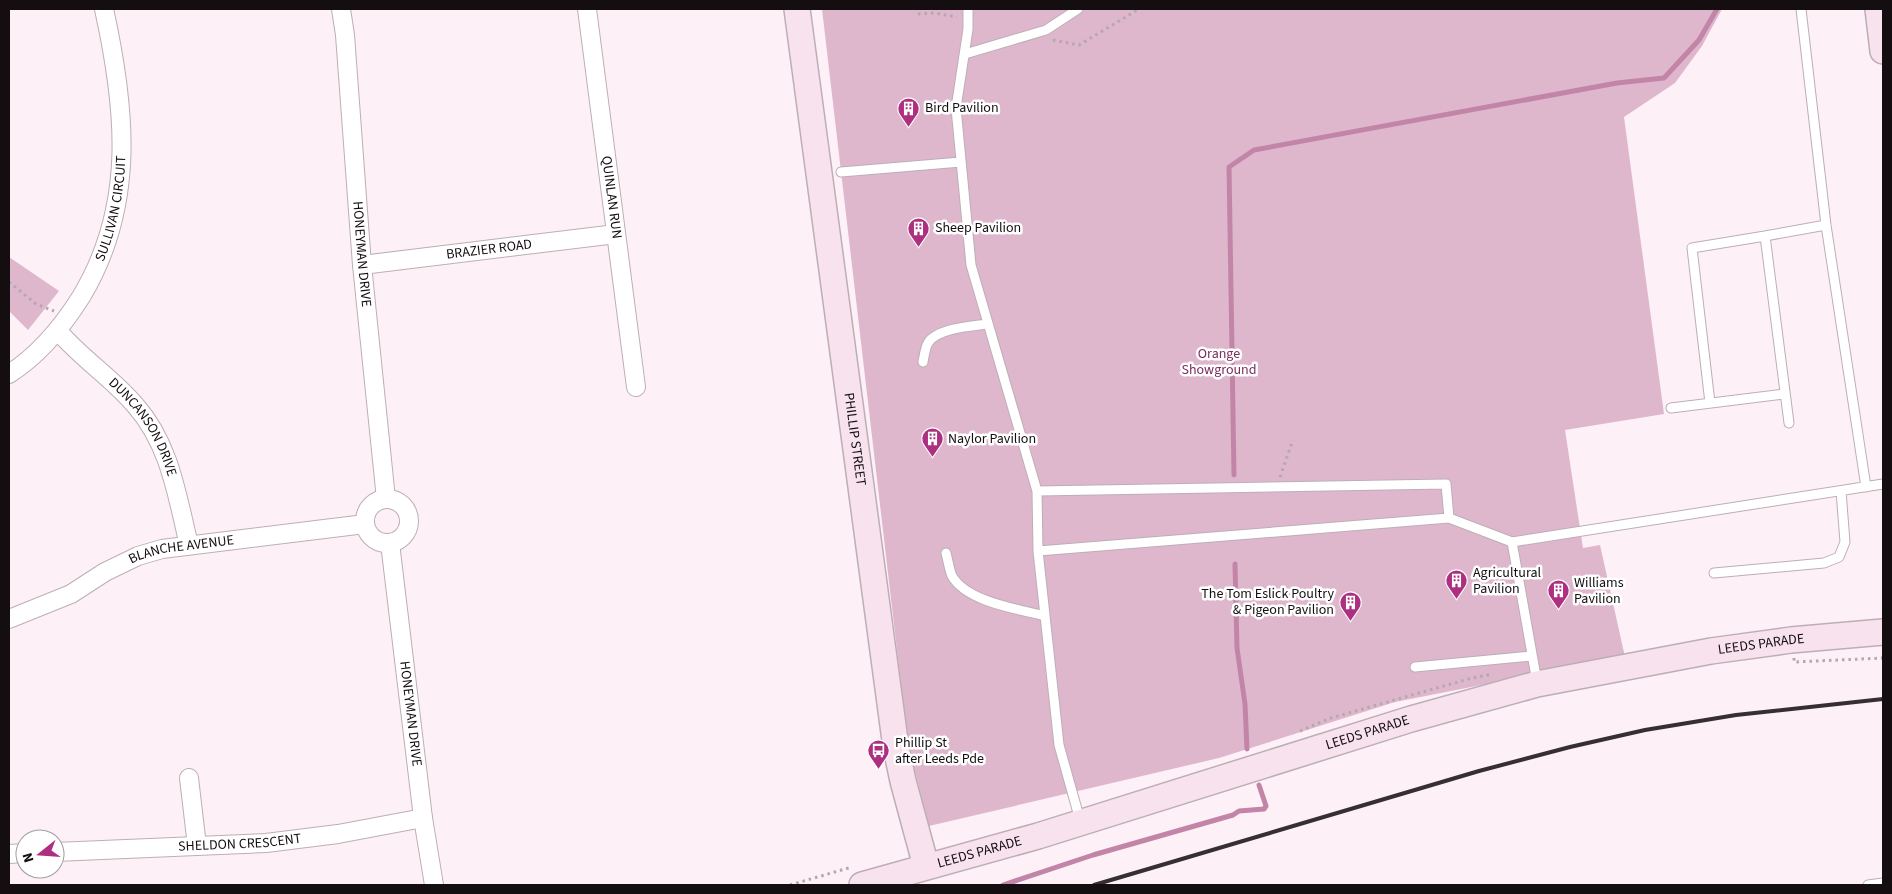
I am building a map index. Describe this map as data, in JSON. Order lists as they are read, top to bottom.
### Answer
{
  "streets": {
    "main road": ["PHILLIP STREET", "LEEDS PARADE"],
    "street": [
      "QUINLAN RUN",
      "SULLIVAN CIRCUIT",
      "BRAZIER ROAD",
      "HONEYMAN DRIVE",
      "DUNCANSON DRIVE",
      "BLANCHE AVENUE",
      "SHELDON CRESCENT"
    ]
  },
  "crossings": [
    ["QUINLAN RUN", "BRAZIER ROAD"],
    ["SULLIVAN CIRCUIT", "DUNCANSON DRIVE"],
    ["BRAZIER ROAD", "HONEYMAN DRIVE"],
    ["HONEYMAN DRIVE", "BLANCHE AVENUE"],
    ["HONEYMAN DRIVE", "SHELDON CRESCENT"],
    ["DUNCANSON DRIVE", "BLANCHE AVENUE"],
    ["PHILLIP STREET", "LEEDS PARADE"]
  ],
  "parks": ["Orange Showground"],
  "places": {
    "building": [
      "Bird Pavilion",
      "Sheep Pavilion",
      "Naylor Pavilion",
      "Agricultural Pavilion",
      "Williams Pavilion",
      "The Tom Eslick Poultry & Pigeon Pavilion"
    ],
    "bus stop": ["Phillip St after Leeds Pde"]
  },
  "north": "left"
}
